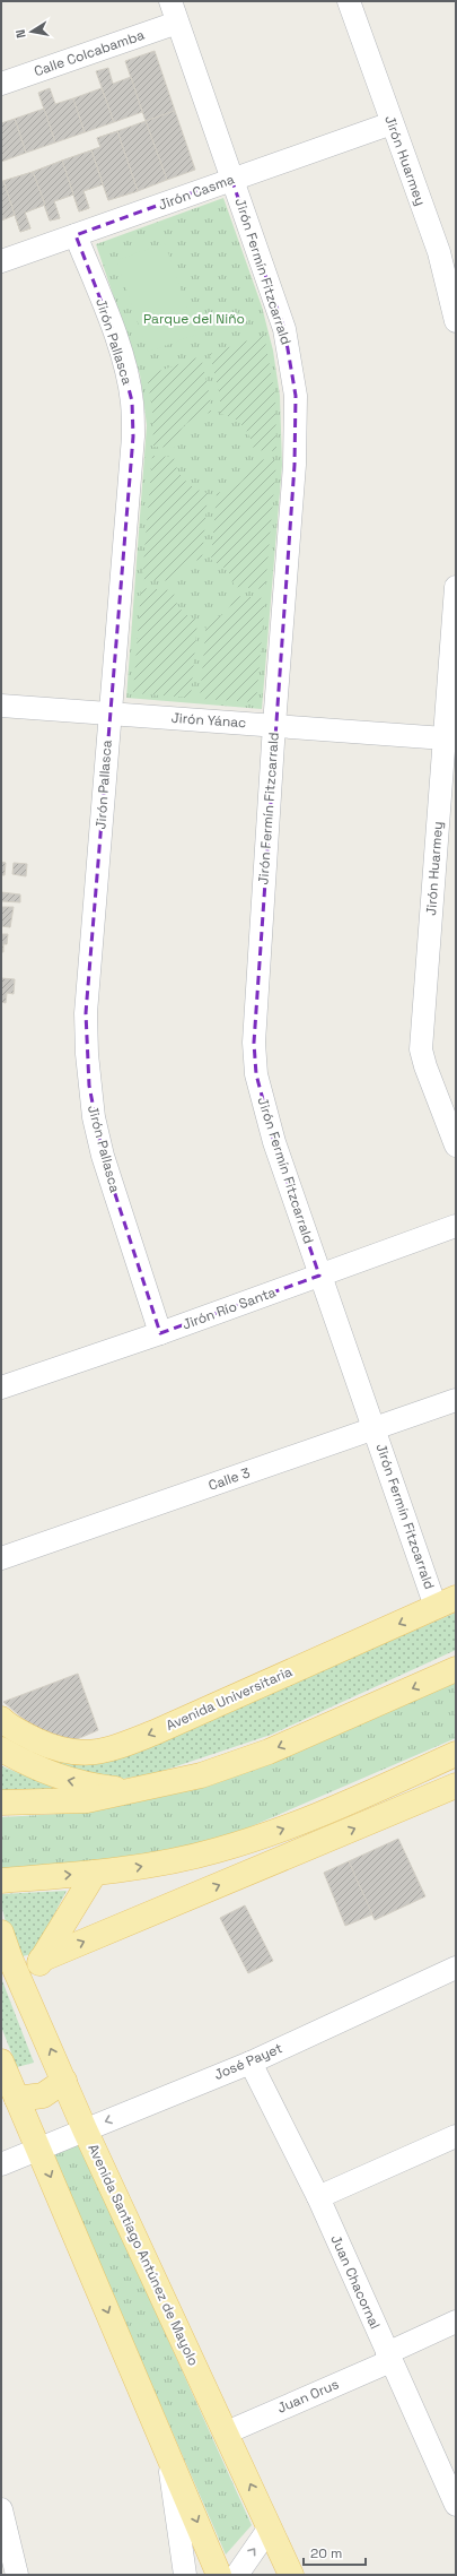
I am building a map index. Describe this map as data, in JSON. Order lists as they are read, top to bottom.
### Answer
{
  "streets": {
    "main road": ["Avenida Universitaria", "Avenida Santiago Antúnez de Mayolo"],
    "street": [
      "Calle Colcabamba",
      "Jirón Huarmey",
      "Jirón Casma",
      "Jirón Fermín Fitzcarrald",
      "Jirón Pallasca",
      "Jirón Yánac",
      "Jirón Río Santa",
      "Calle 3",
      "José Payet",
      "Juan Chacornal",
      "Juan Orus"
    ]
  },
  "crossings": [
    ["Calle Colcabamba", "Jirón Fermín Fitzcarrald"],
    ["Jirón Huarmey", "Jirón Casma"],
    ["Jirón Huarmey", "Jirón Yánac"],
    ["Jirón Casma", "Jirón Fermín Fitzcarrald"],
    ["Jirón Casma", "Jirón Pallasca"],
    ["Jirón Fermín Fitzcarrald", "Jirón Yánac"],
    ["Jirón Fermín Fitzcarrald", "Jirón Río Santa"],
    ["Jirón Fermín Fitzcarrald", "Calle 3"],
    ["Jirón Fermín Fitzcarrald", "Avenida Universitaria"],
    ["Jirón Pallasca", "Jirón Yánac"],
    ["Jirón Pallasca", "Jirón Río Santa"],
    ["José Payet", "Avenida Santiago Antúnez de Mayolo"],
    ["José Payet", "Juan Chacornal"],
    ["Avenida Santiago Antúnez de Mayolo", "Juan Orus"],
    ["Juan Chacornal", "Juan Orus"]
  ],
  "one_way": ["José Payet"],
  "parks": ["Parque del Niño"],
  "scale_bar": "20 m",
  "north": "left"
}
